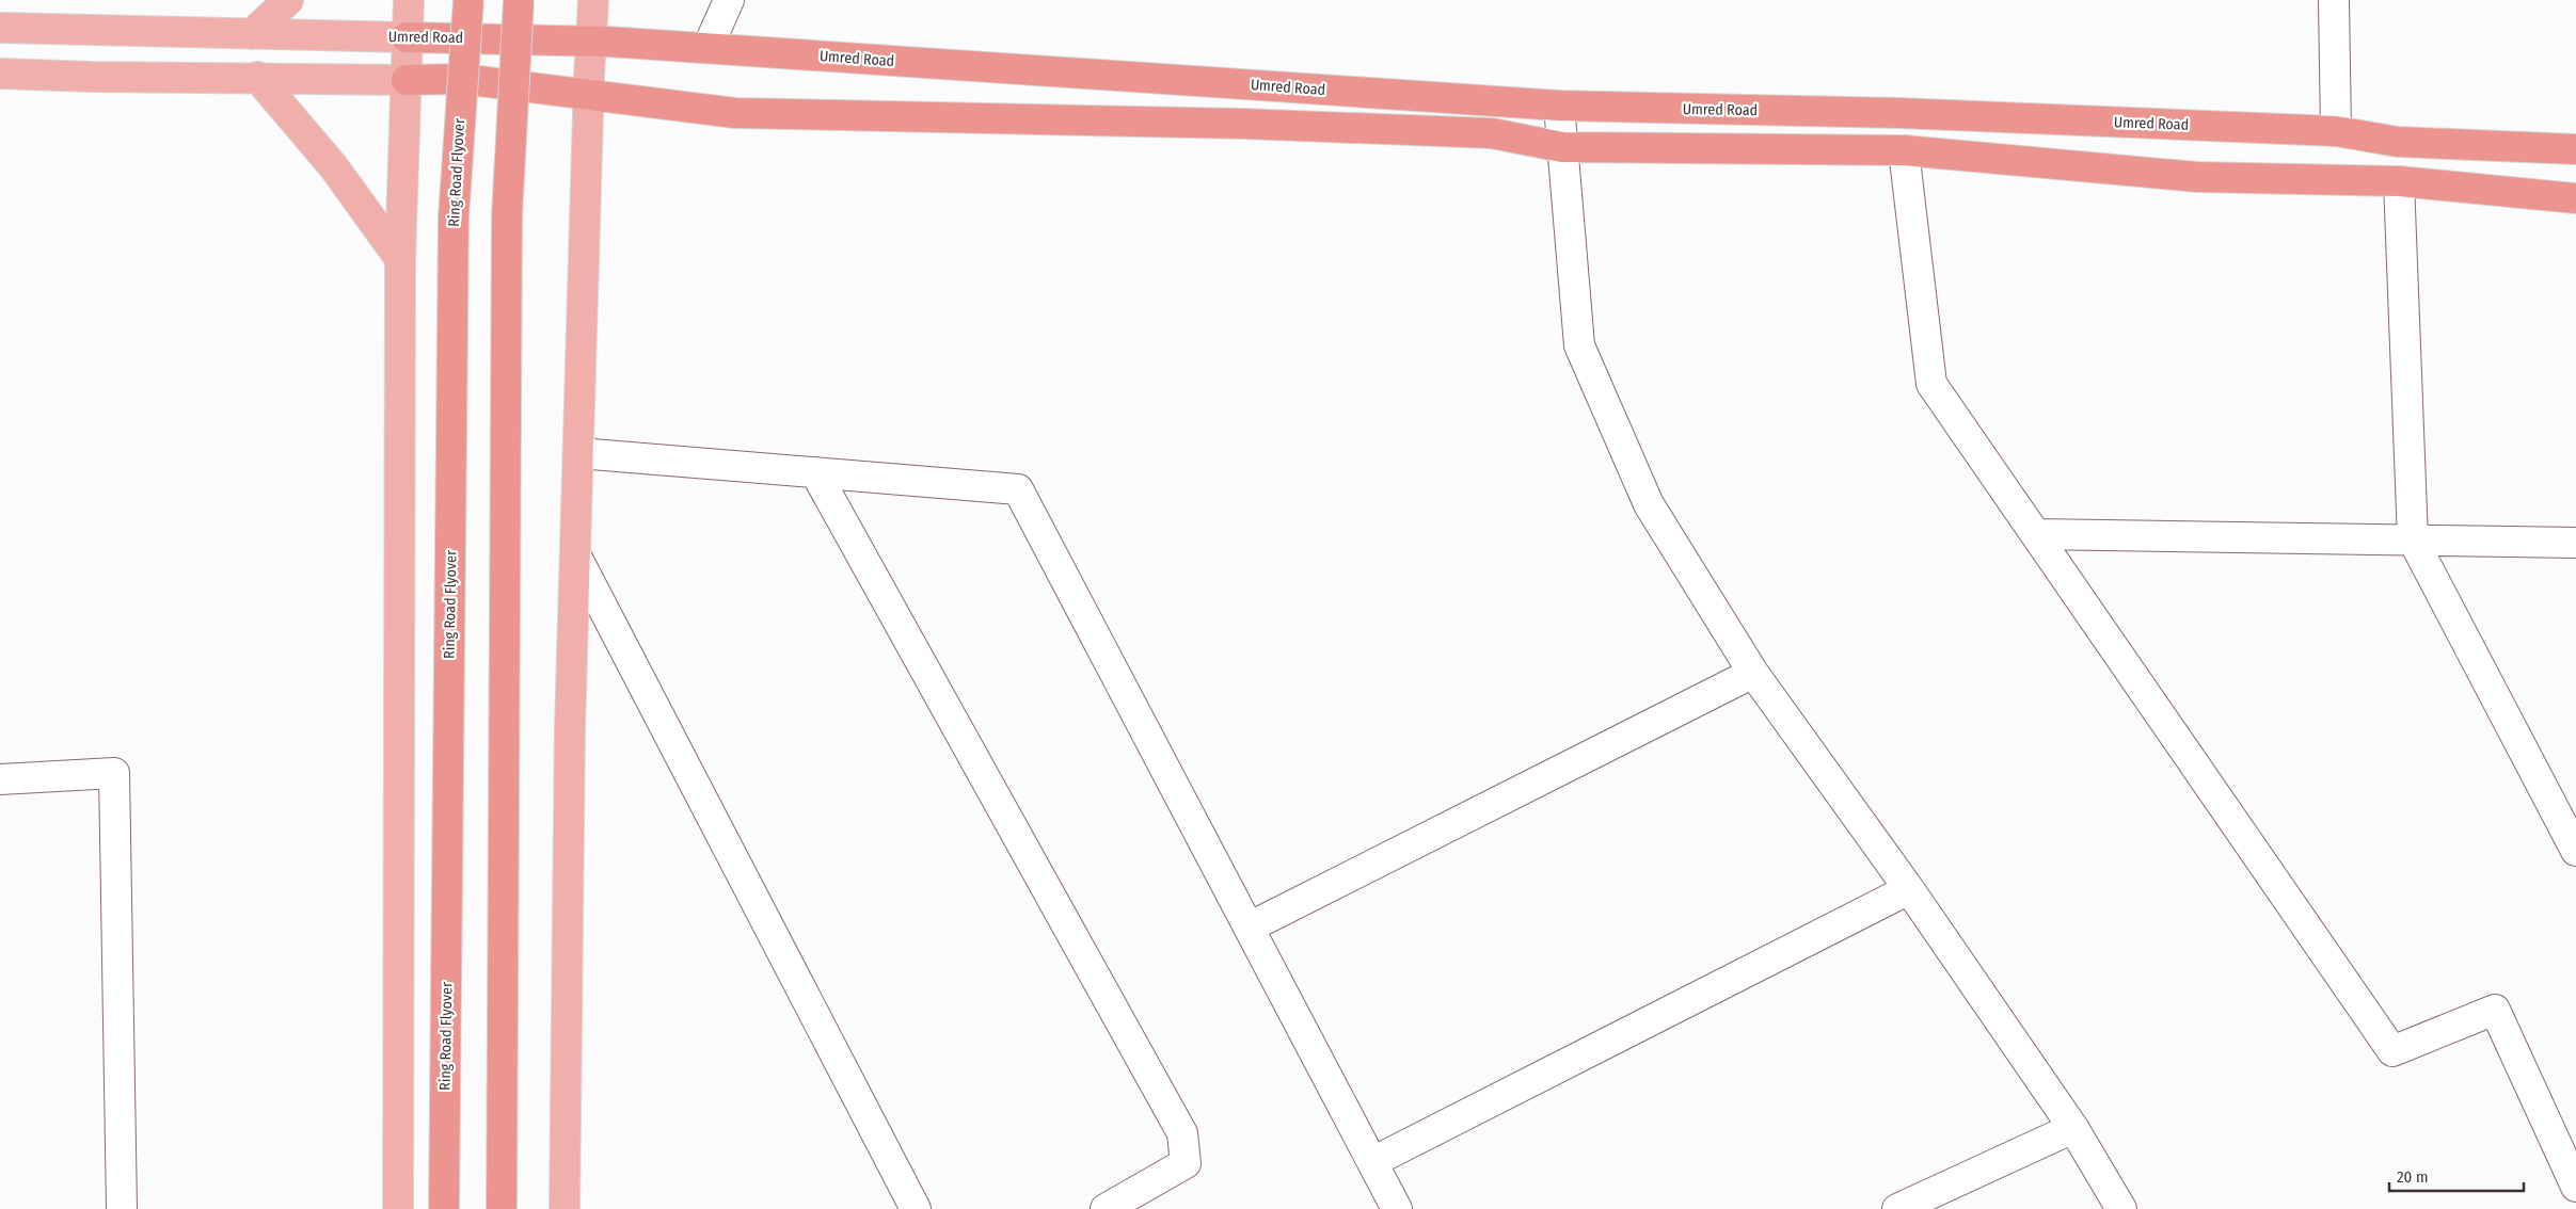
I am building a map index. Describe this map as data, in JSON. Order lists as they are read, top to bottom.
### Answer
{
  "streets": {
    "highway": ["Umred Road", "Ring Road Flyover"]
  },
  "scale_bar": "20 m"
}
